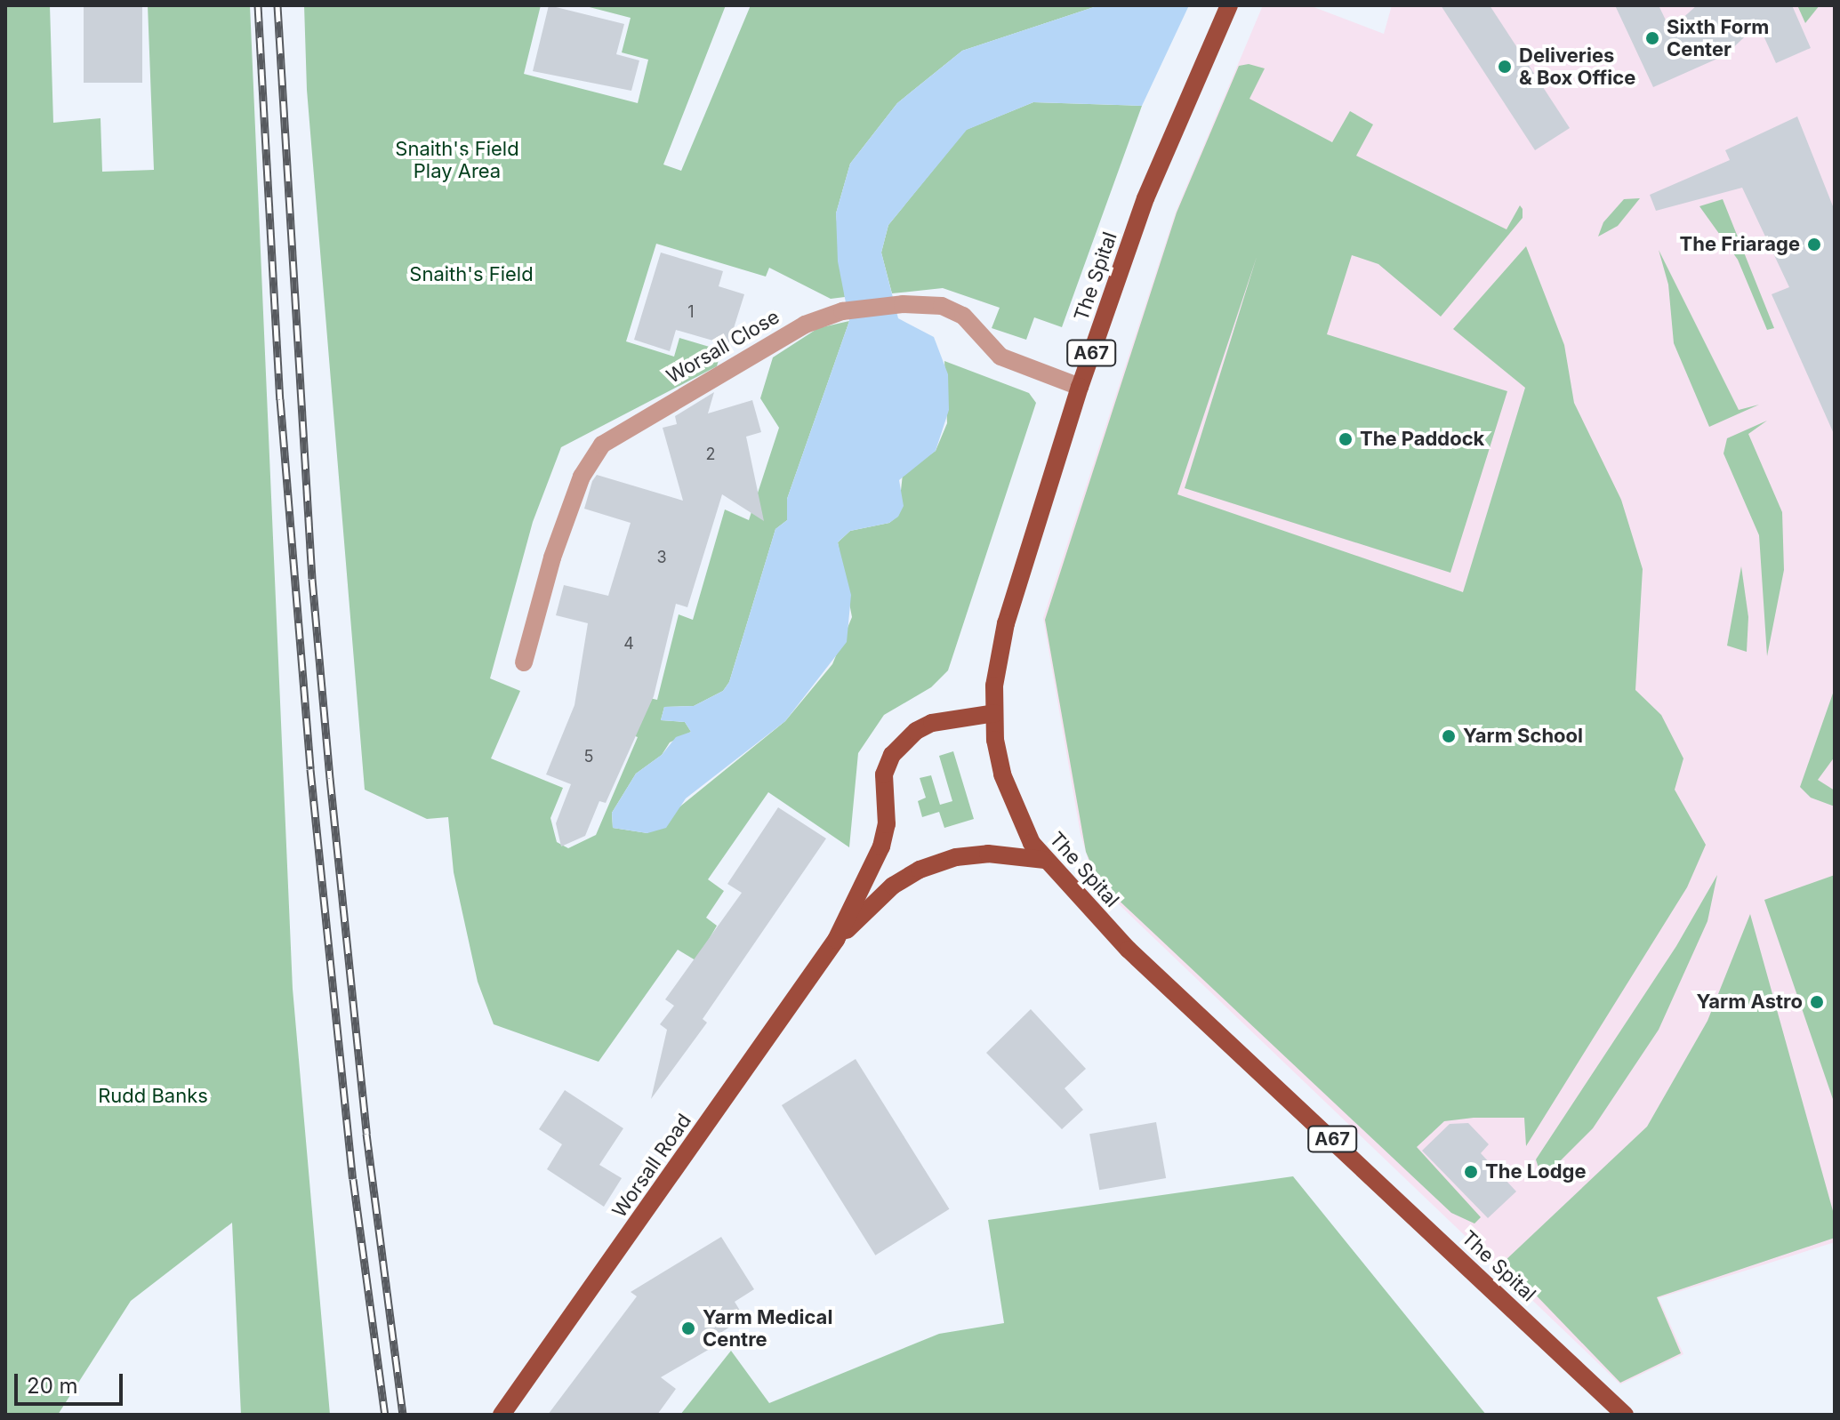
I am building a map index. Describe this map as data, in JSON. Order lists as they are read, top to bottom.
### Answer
{
  "streets": {
    "main road": ["The Spital", "A67", "Worsall Road"],
    "street": ["Worsall Close"]
  },
  "crossings": [
    ["The Spital", "Worsall Close"],
    ["The Spital", "Worsall Road"]
  ],
  "parks": ["Snaith's Field Play Area", "Snaith's Field", "Rudd Banks"],
  "places": [
    "Sixth Form Center",
    "Deliveries & Box Office",
    "The Friarage",
    "The Paddock",
    "Yarm School",
    "Yarm Astro",
    "The Lodge",
    "Yarm Medical Centre"
  ],
  "house_numbers": [
    "1",
    "2",
    "3",
    "4",
    "5"
  ],
  "scale_bar": "20 m"
}
